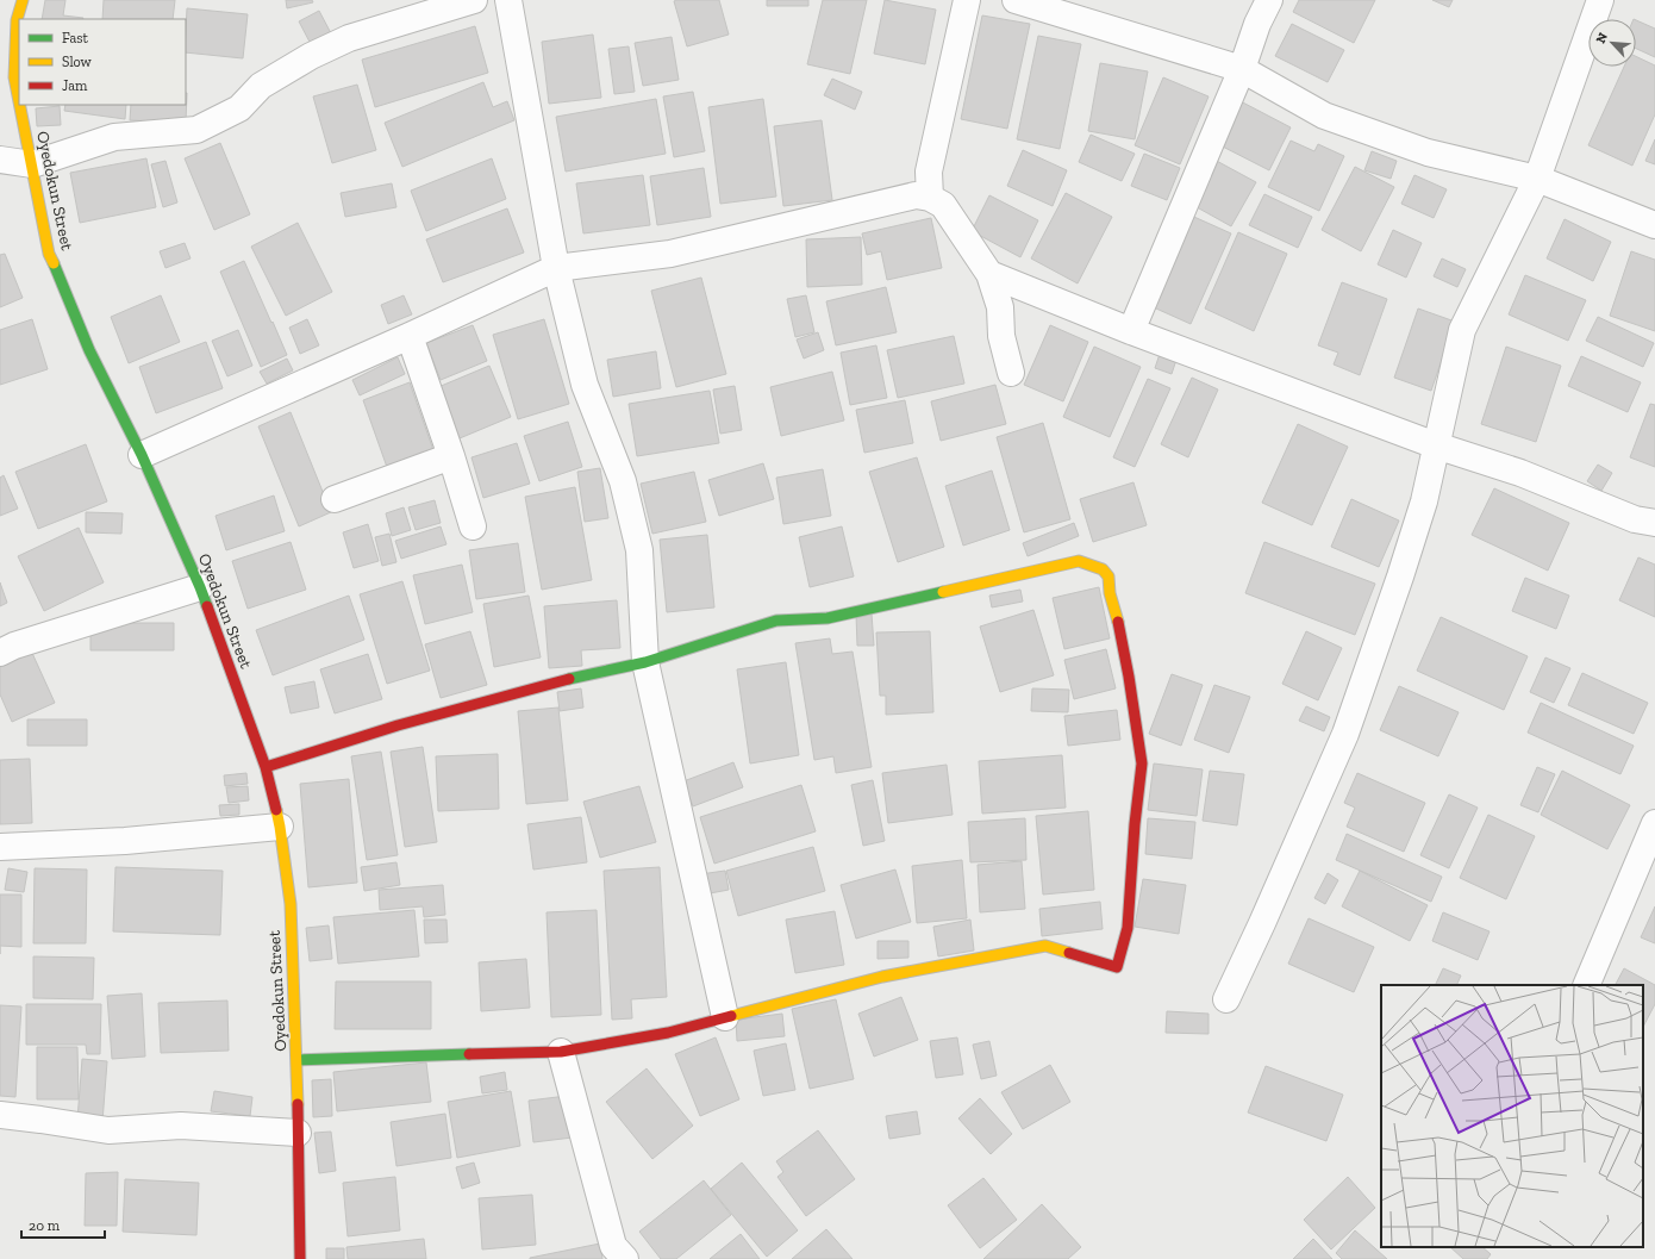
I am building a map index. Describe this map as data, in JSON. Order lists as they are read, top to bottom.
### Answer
{
  "streets": {
    "street": ["Oyedokun Street"]
  },
  "legend": ["Fast", "Slow", "Jam"],
  "scale_bar": "20 m",
  "north": "top left"
}
